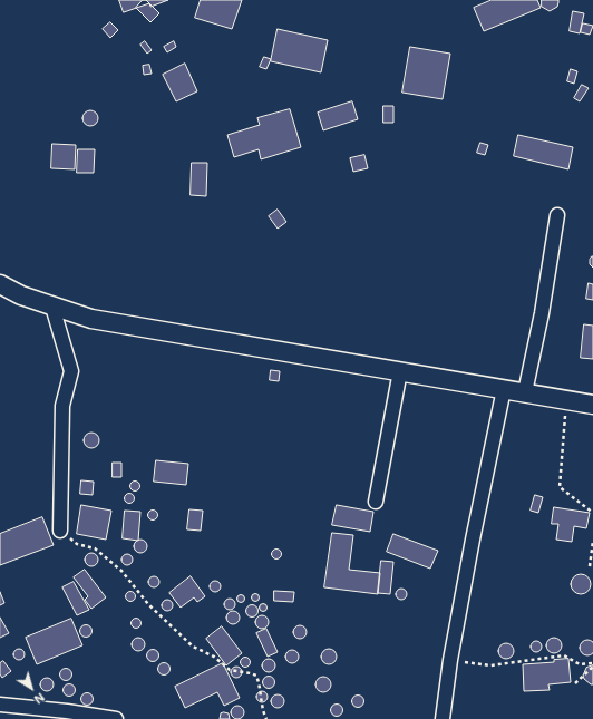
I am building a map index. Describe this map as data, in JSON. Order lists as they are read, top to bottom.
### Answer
{
  "north": "bottom right"
}
